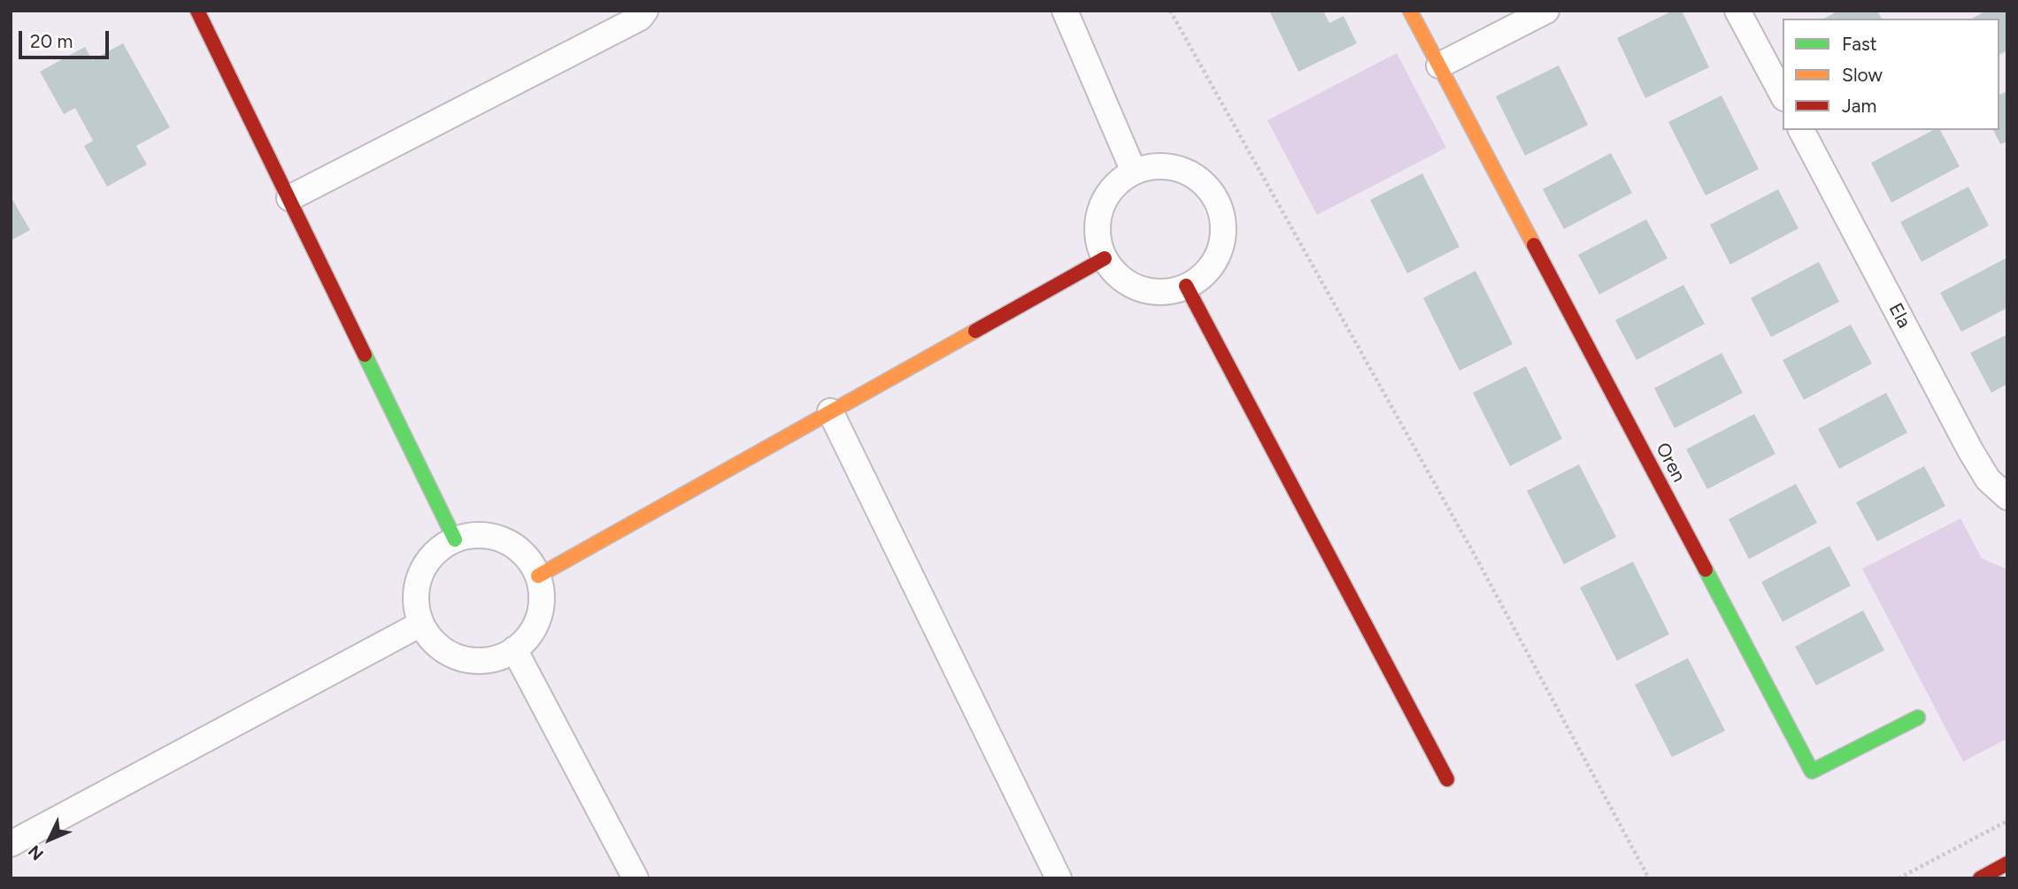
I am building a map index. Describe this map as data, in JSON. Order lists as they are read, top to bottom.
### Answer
{
  "streets": {
    "street": ["Ela", "Oren"]
  },
  "legend": ["Fast", "Slow", "Jam"],
  "scale_bar": "20 m",
  "north": "bottom left"
}
